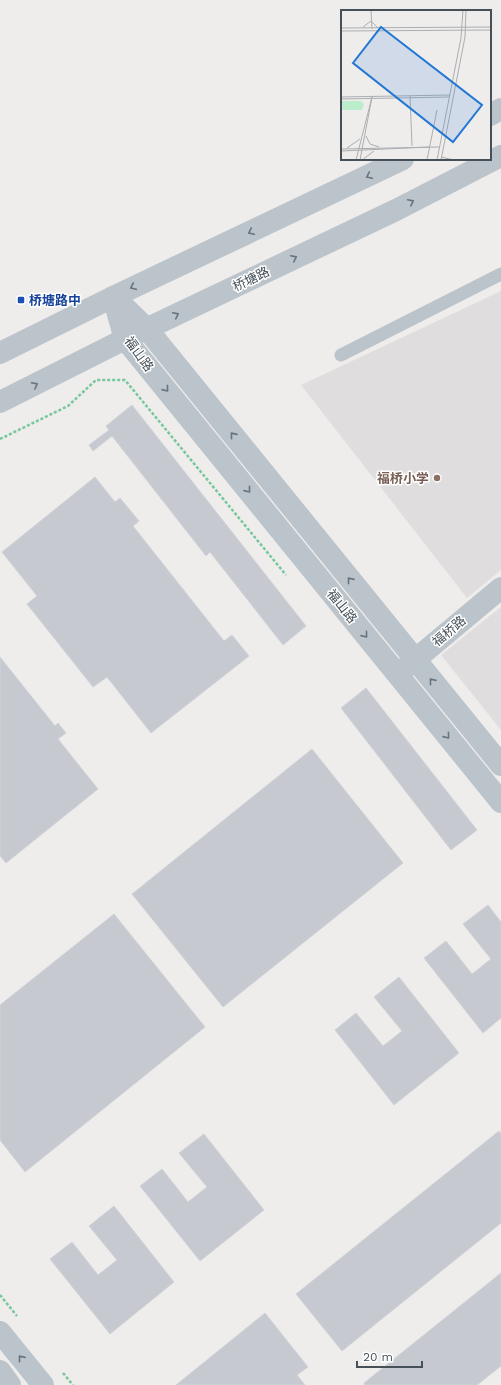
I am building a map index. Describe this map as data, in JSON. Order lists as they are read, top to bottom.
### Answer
{
  "streets": {
    "street": ["桥塘路", "福山路", "福桥路"]
  },
  "crossings": [
    ["桥塘路", "福山路"],
    ["福山路", "福桥路"]
  ],
  "places": {
    "transit": ["桥塘路中"],
    "other": ["福桥小学"]
  },
  "scale_bar": "20 m"
}
